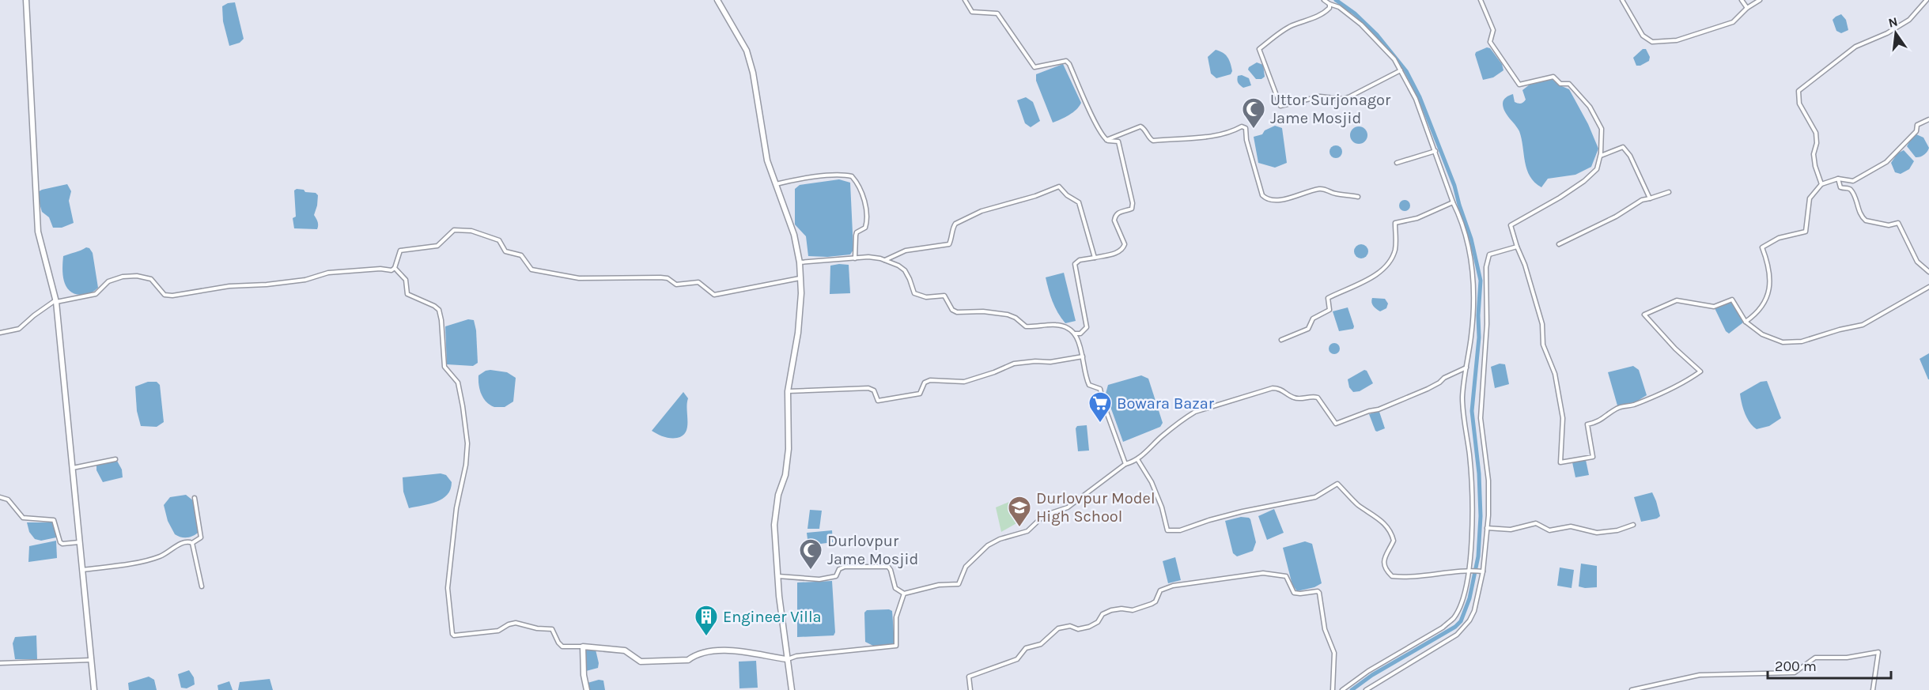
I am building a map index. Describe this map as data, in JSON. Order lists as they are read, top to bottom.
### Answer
{
  "places": {
    "mosque": ["Uttor Surjonagor Jame Mosjid", "Durlovpur Jame Mosjid"],
    "supermarket": ["Bowara Bazar"],
    "school or university": ["Durlovpur Model High School"],
    "building": ["Engineer Villa"]
  },
  "scale_bar": "200 m",
  "north": "top"
}
